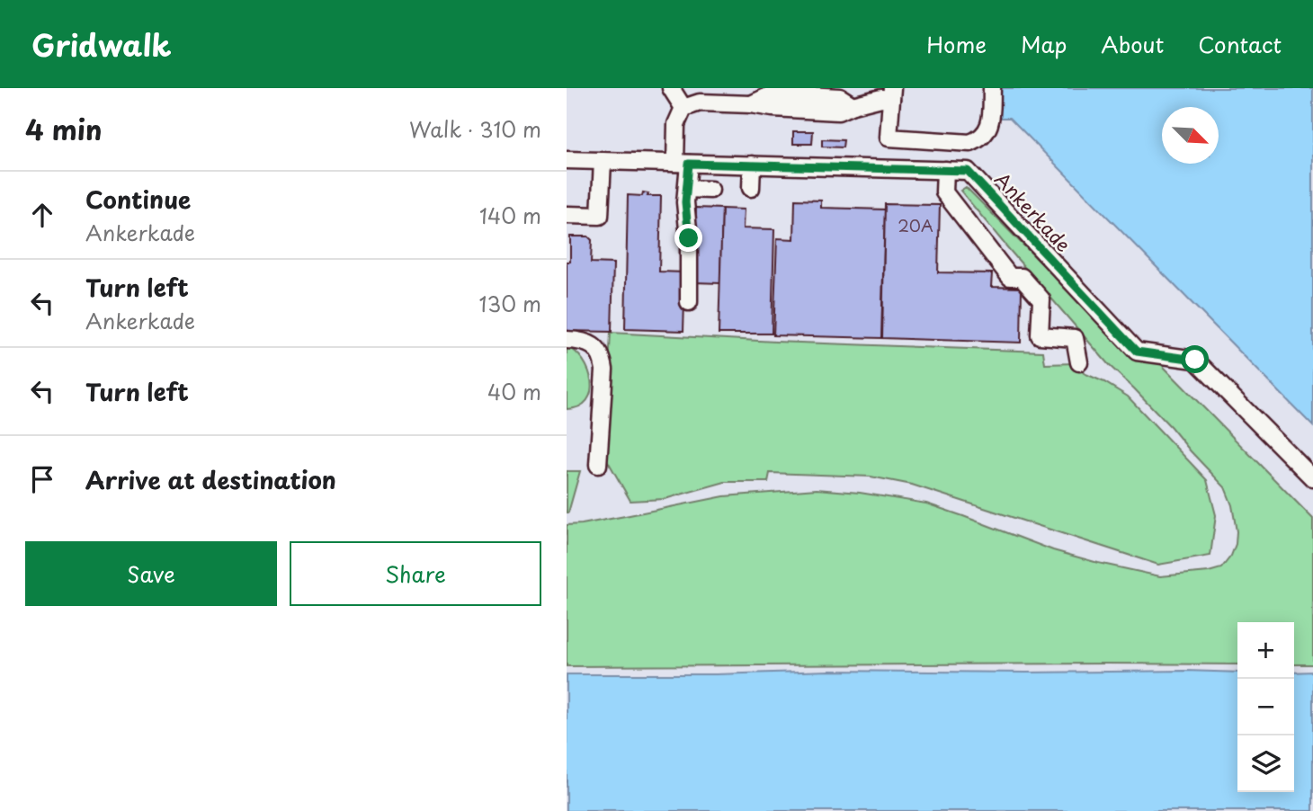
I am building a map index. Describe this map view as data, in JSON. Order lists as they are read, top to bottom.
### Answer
{
  "streets": {
    "street": ["Ankerkade"]
  },
  "house_numbers": ["20A"],
  "north": "bottom right",
  "page": {
    "header": "Gridwalk",
    "nav": [
      "Home",
      "Map",
      "About",
      "Contact"
    ],
    "heading": ["4 min", "Walk · 310 m"],
    "list": [
      ["Continue", "Ankerkade", "140 m"],
      ["Turn left", "Ankerkade", "130 m"],
      ["Turn left", "40 m"],
      "Arrive at destination"
    ],
    "buttons": ["Save", "Share"],
    "map_buttons": ["+", "−"]
  }
}
